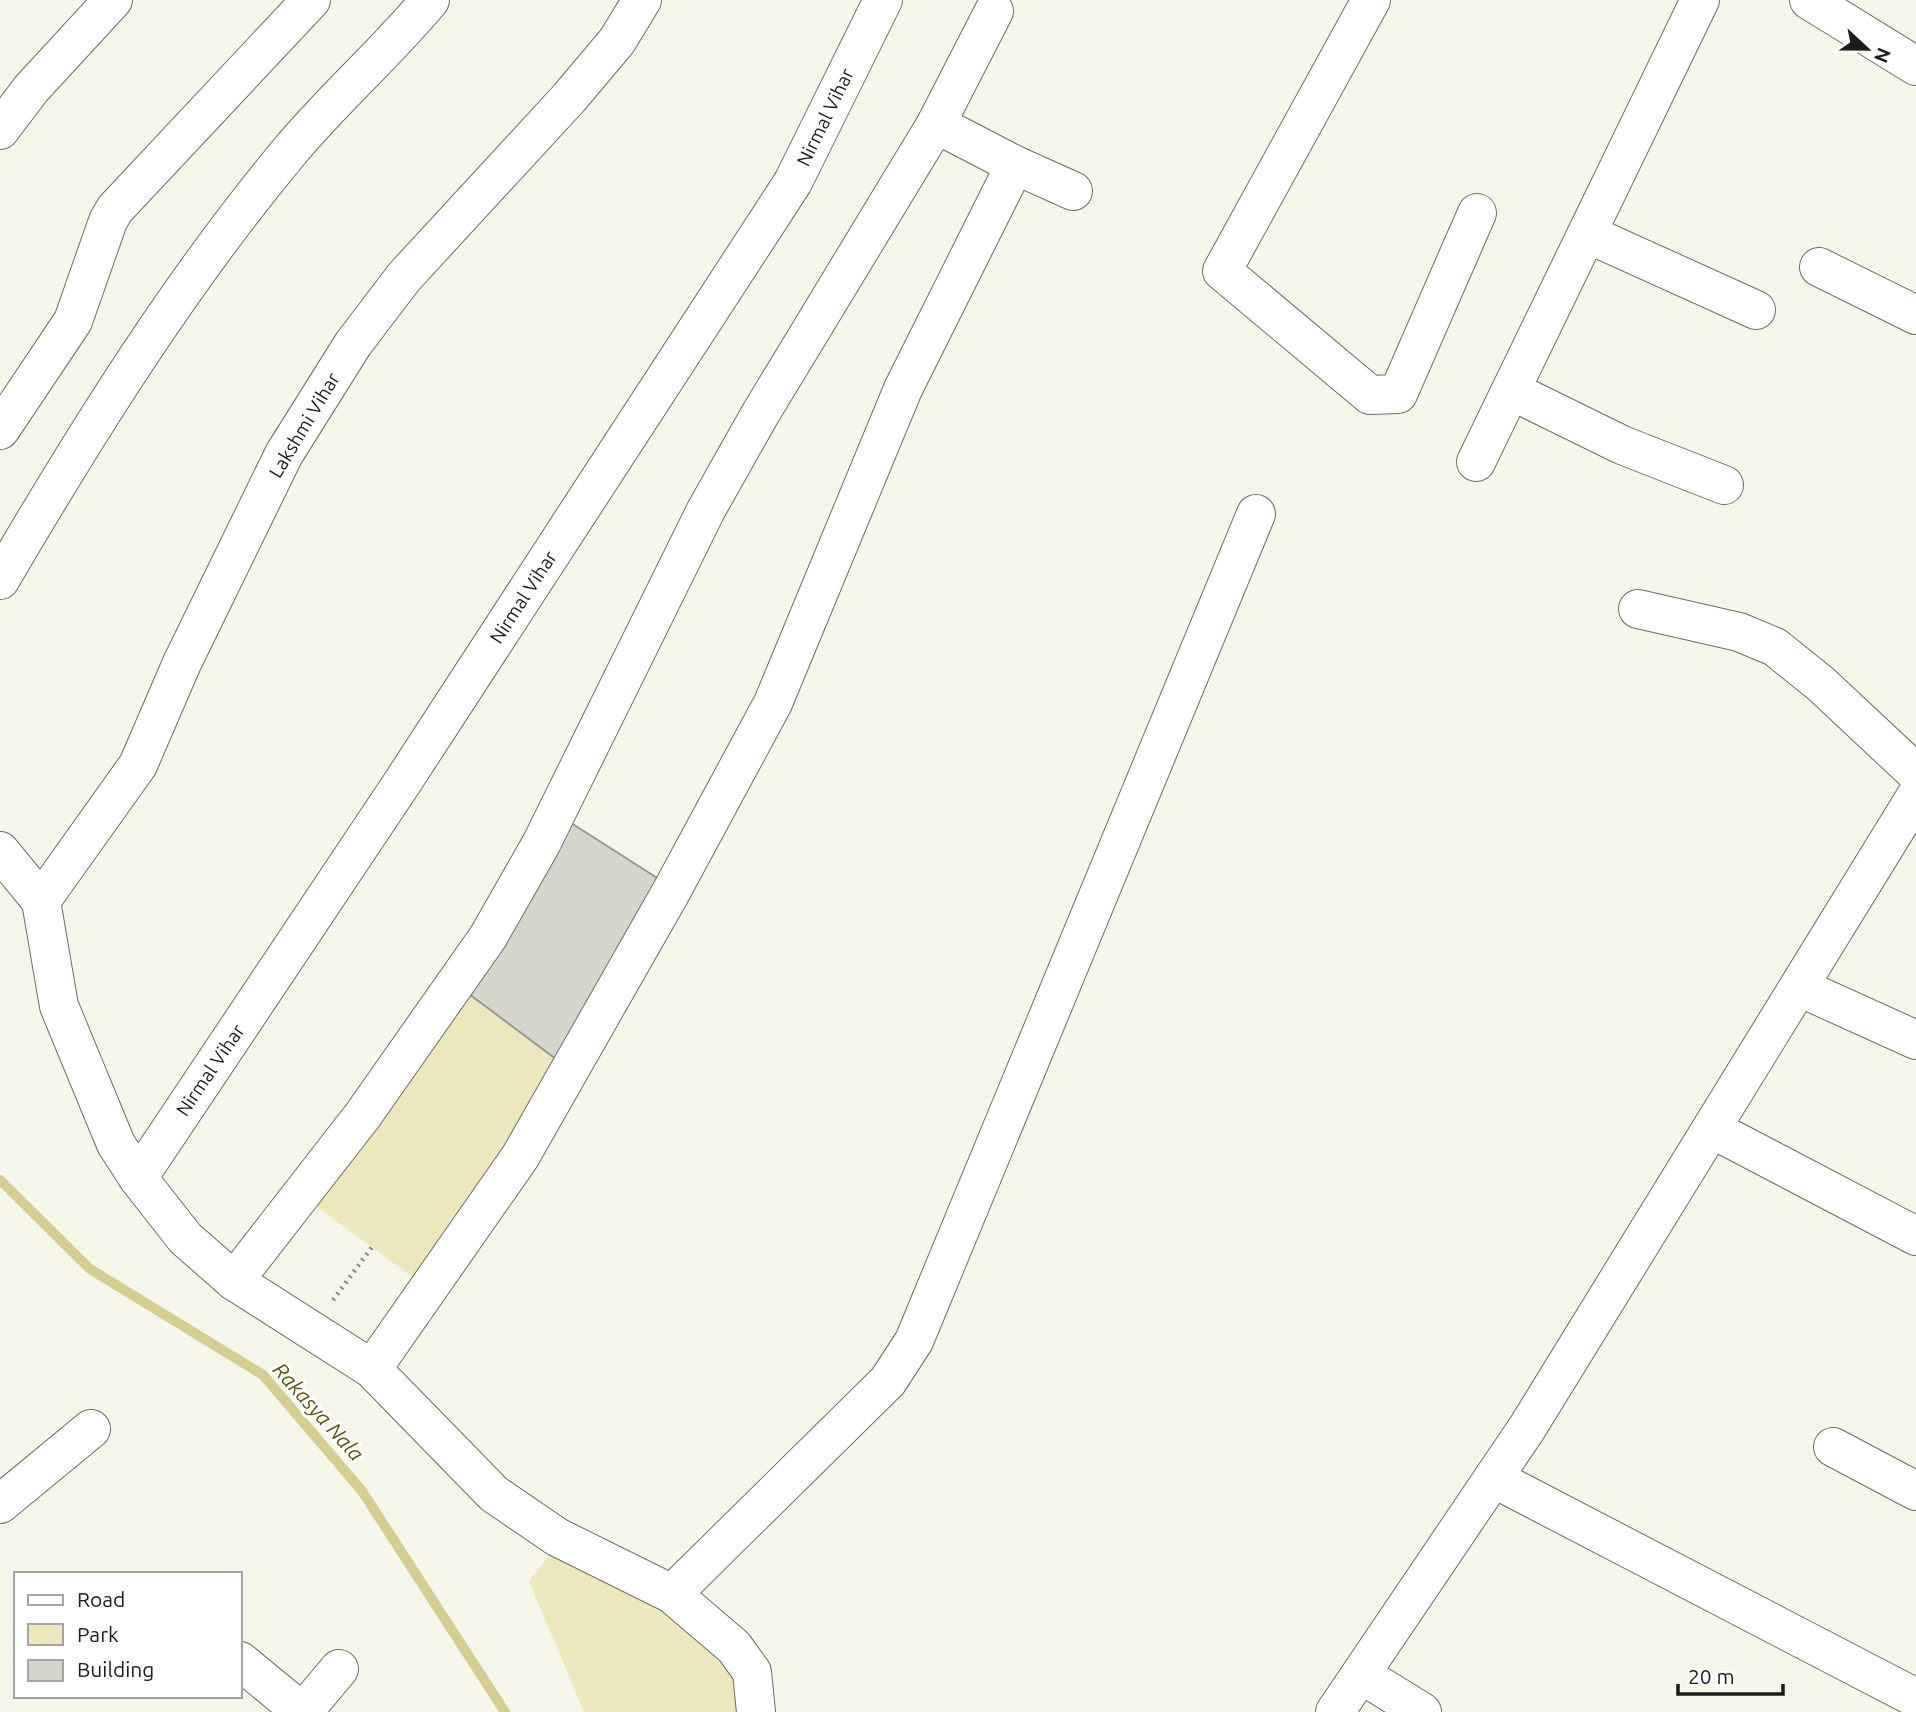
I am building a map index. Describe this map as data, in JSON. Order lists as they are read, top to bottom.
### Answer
{
  "streets": {
    "street": ["Nirmal Vihar", "Lakshmi Vihar"]
  },
  "water": ["Rakasya Nala"],
  "legend": ["Road", "Park", "Building"],
  "scale_bar": "20 m",
  "north": "right"
}
